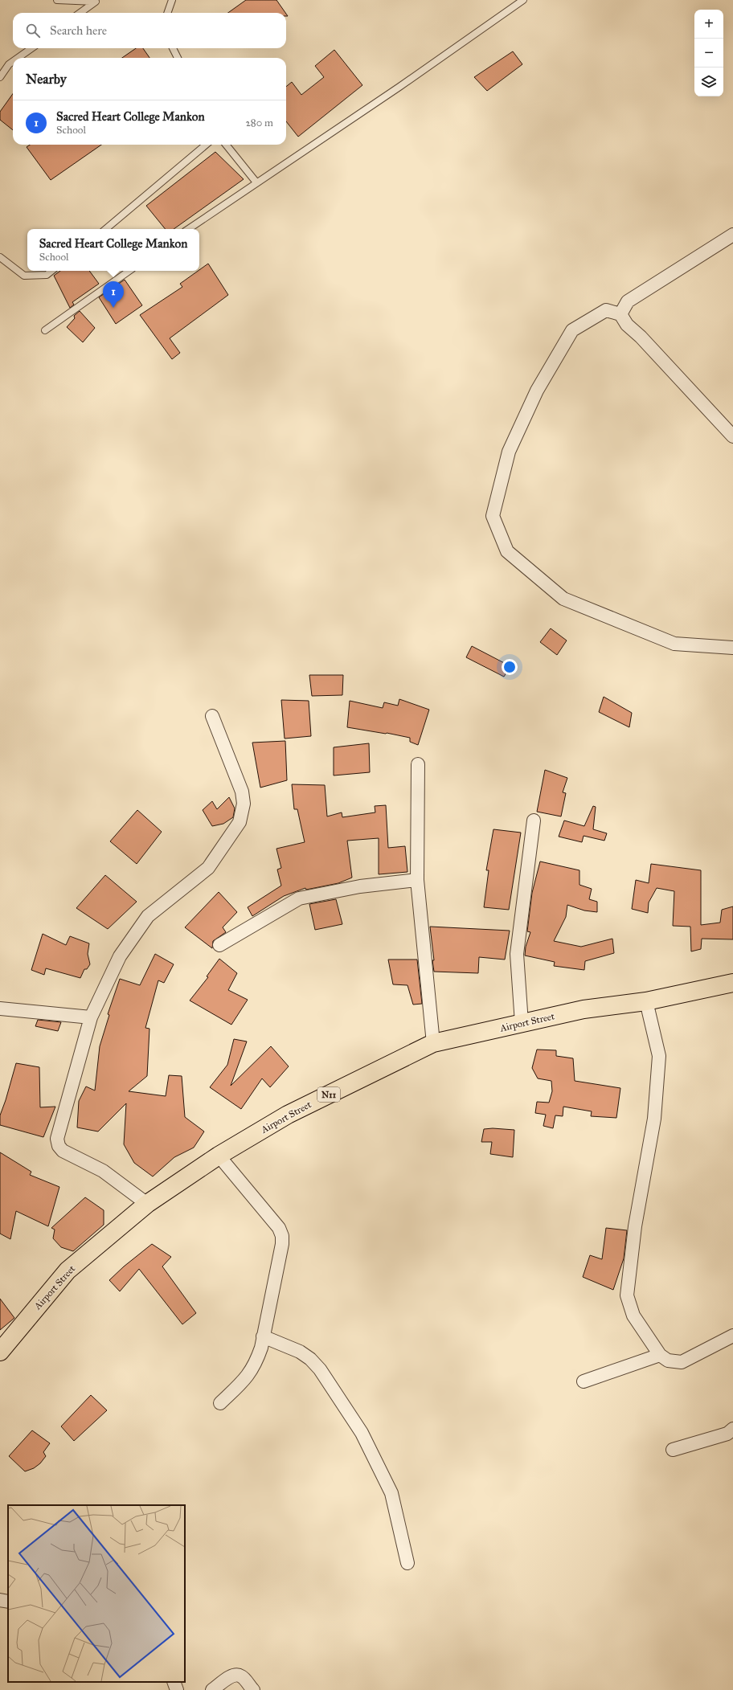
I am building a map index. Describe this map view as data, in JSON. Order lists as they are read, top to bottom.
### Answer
{
  "streets": {
    "highway": ["Airport Street", "N11"]
  },
  "page": {
    "map_buttons": ["+", "−"],
    "search": "Search here",
    "heading": "Nearby",
    "list": [
      {
        "mark": "1",
        "name": "Sacred Heart College Mankon",
        "note": "School",
        "value": "280 m"
      }
    ],
    "popup": ["Sacred Heart College Mankon", "School"],
    "pins": "1"
  }
}
